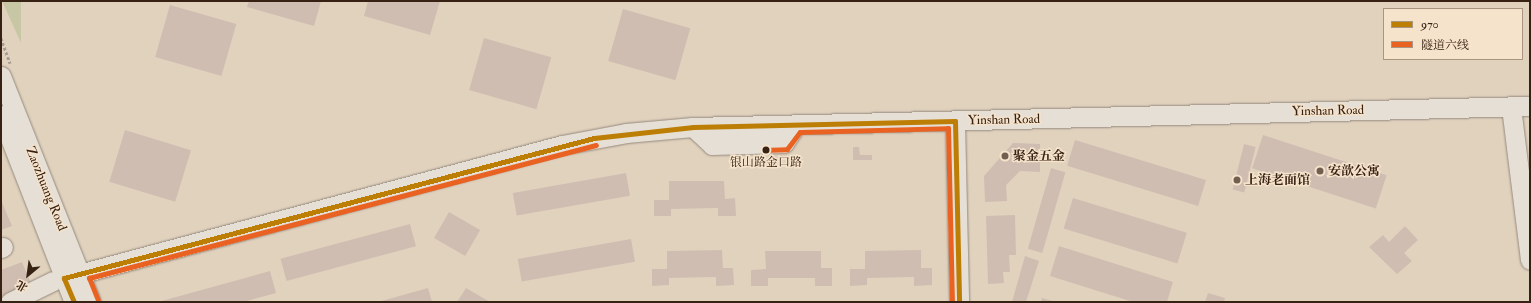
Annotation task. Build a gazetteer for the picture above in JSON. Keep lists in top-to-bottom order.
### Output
{
  "streets": {
    "street": ["Yinshan Road", "Zaozhuang Road"]
  },
  "crossings": [
    ["Yinshan Road", "Zaozhuang Road"]
  ],
  "places": [
    "银山路金口路",
    "聚金五金",
    "安歆公寓",
    "上海老面馆"
  ],
  "lines": ["transit line 970", "transit line 隧道六线"],
  "legend": ["970", "隧道六线"],
  "north": "bottom left"
}
